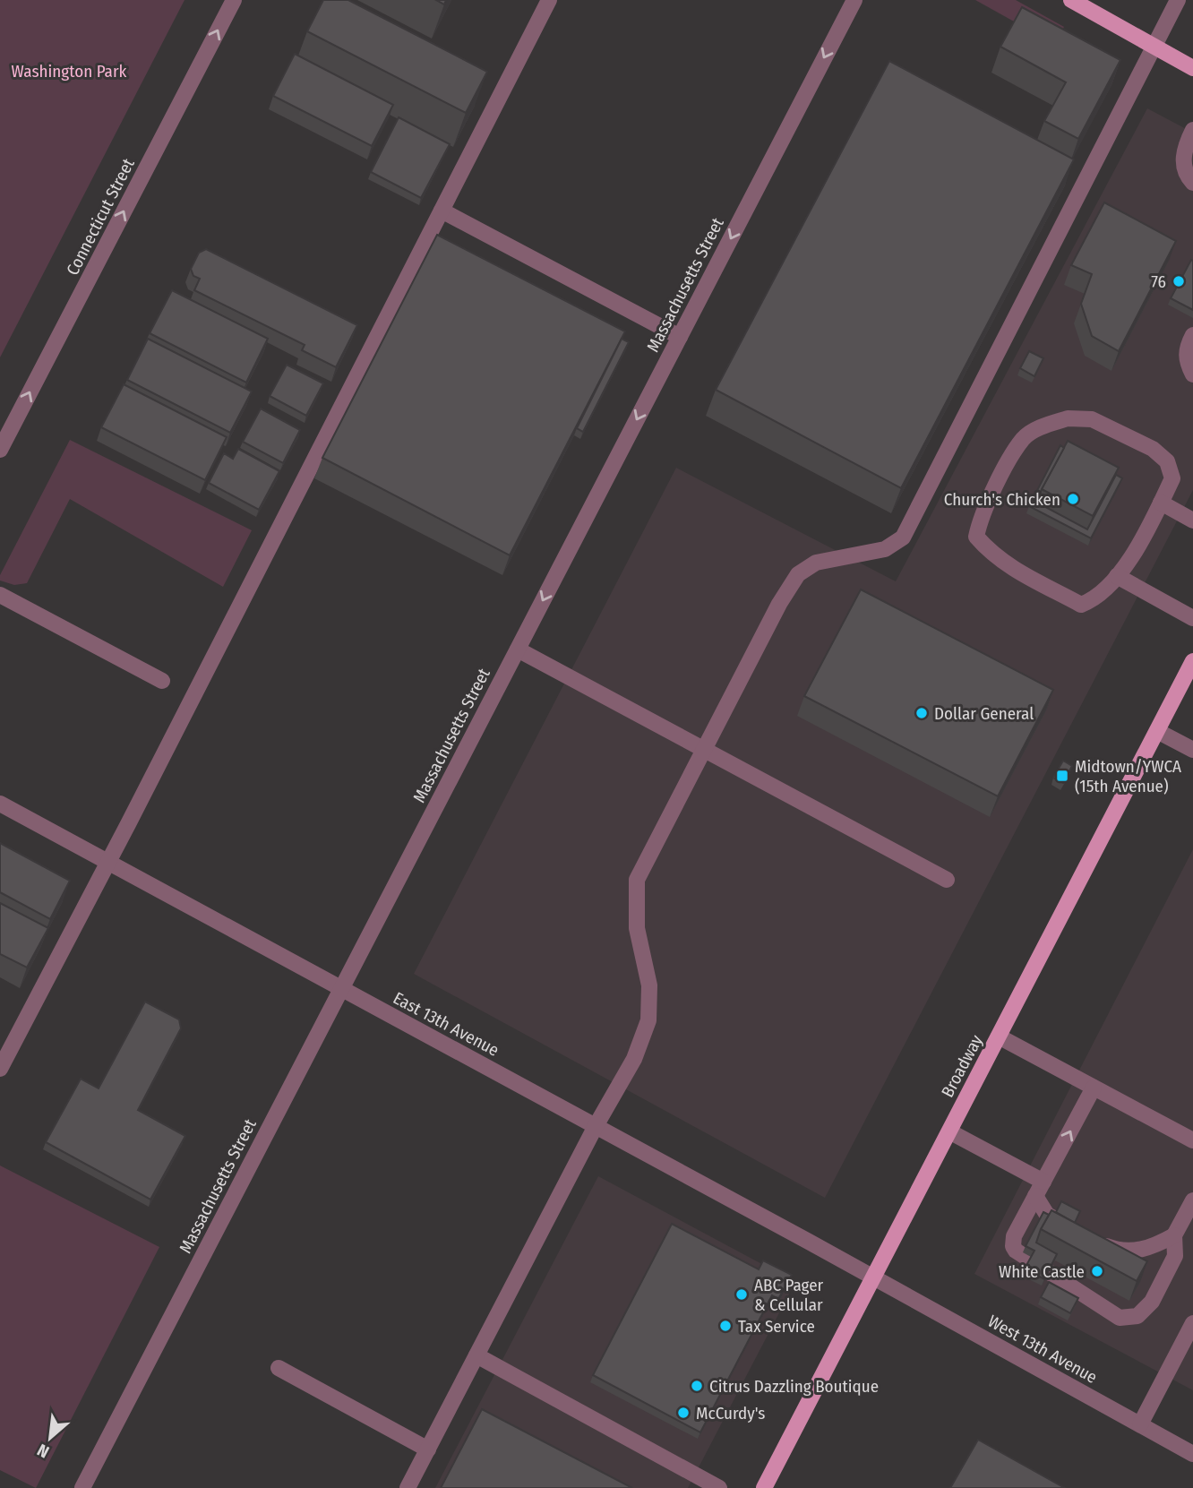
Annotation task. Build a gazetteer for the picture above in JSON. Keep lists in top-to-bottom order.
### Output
{
  "streets": {
    "main road": ["Broadway"],
    "street": [
      "Connecticut Street",
      "Massachusetts Street",
      "East 13th Avenue",
      "West 13th Avenue"
    ]
  },
  "crossings": [
    ["Massachusetts Street", "East 13th Avenue"],
    ["East 13th Avenue", "Broadway"],
    ["East 13th Avenue", "West 13th Avenue"],
    ["Broadway", "West 13th Avenue"]
  ],
  "one_way": ["Connecticut Street", "Massachusetts Street"],
  "parks": ["Washington Park"],
  "places": {
    "other": [
      "76",
      "Church's Chicken",
      "Dollar General",
      "White Castle",
      "ABC Pager & Cellular",
      "Tax Service",
      "Citrus Dazzling Boutique",
      "McCurdy's"
    ],
    "transit": ["Midtown/YWCA (15th Avenue)"]
  },
  "north": "bottom left"
}
